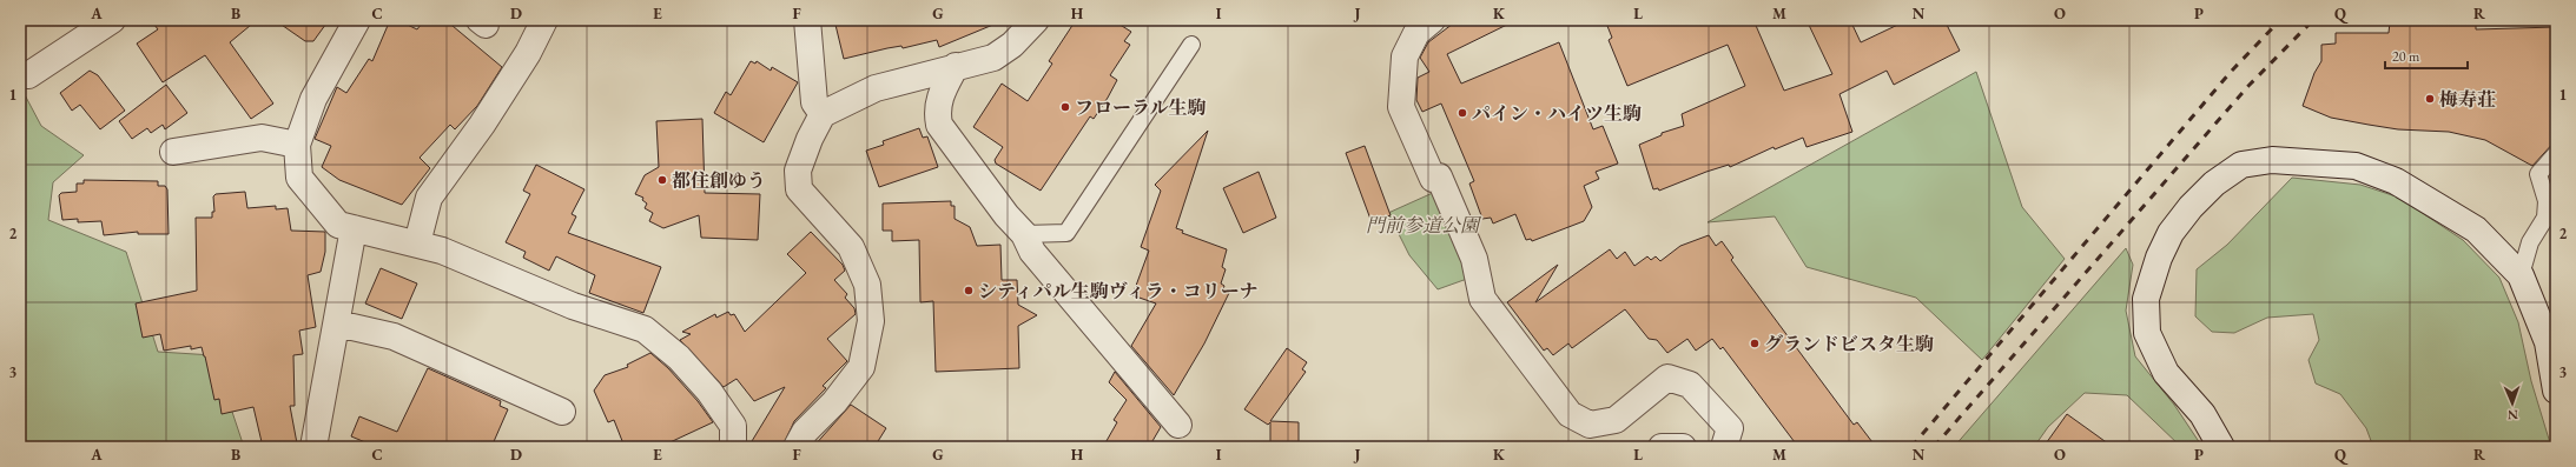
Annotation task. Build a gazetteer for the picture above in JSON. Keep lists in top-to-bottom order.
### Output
{
  "parks": ["門前参道公園"],
  "places": [
    "梅寿荘",
    "フローラル生駒",
    "パイン・ハイツ生駒",
    "都住創ゆう",
    "シティパル生駒ヴィラ・コリーナ",
    "グランドビスタ生駒"
  ],
  "scale_bar": "20 m",
  "north": "bottom",
  "grid": {
    "columns": [
      "A",
      "B",
      "C",
      "D",
      "E",
      "F",
      "G",
      "H",
      "I",
      "J",
      "K",
      "L",
      "M",
      "N",
      "O",
      "P",
      "Q",
      "R"
    ],
    "rows": ["1", "2", "3"]
  }
}
